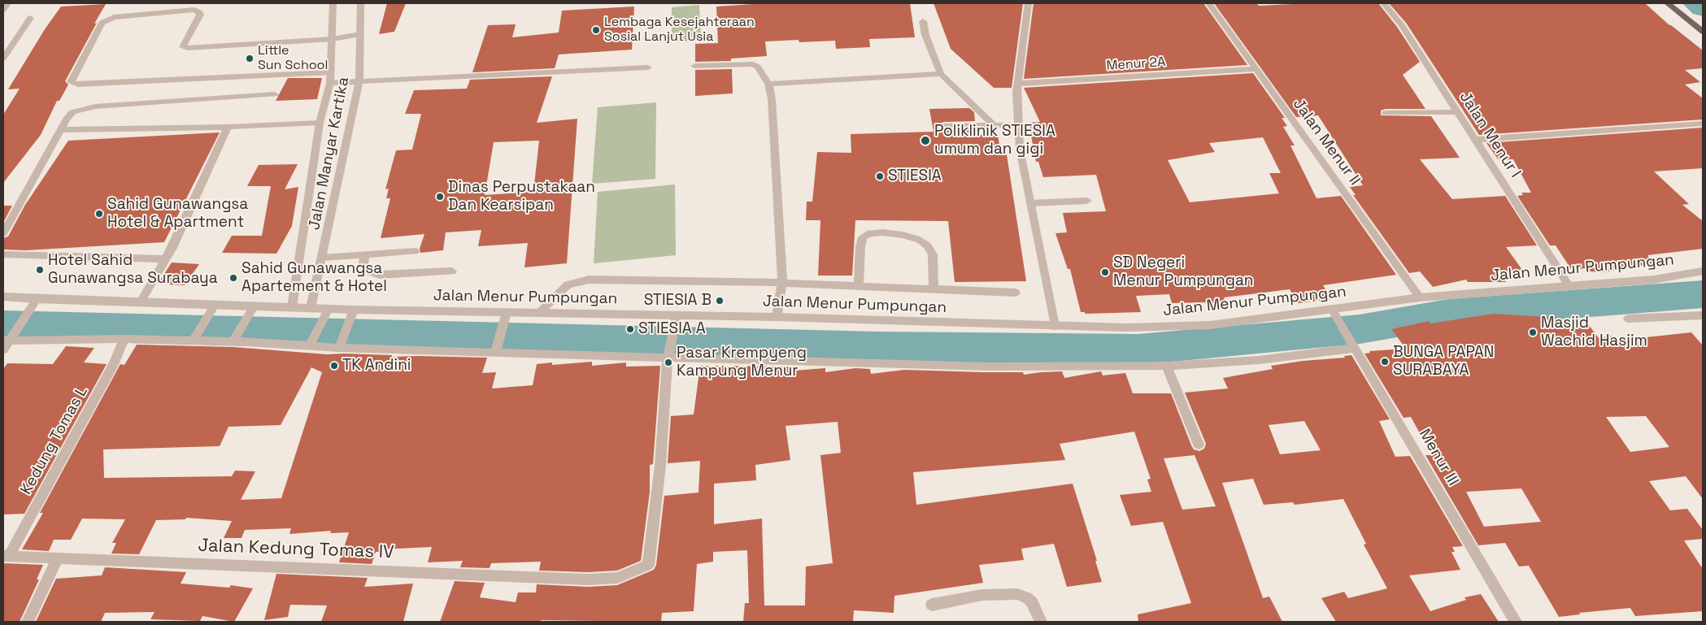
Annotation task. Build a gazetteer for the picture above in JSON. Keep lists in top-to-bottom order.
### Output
{
  "streets": {
    "street": [
      "Menur 2A",
      "Jalan Menur I",
      "Jalan Menur II",
      "Jalan Manyar Kartika",
      "Jalan Menur Pumpungan",
      "Kedung Tomas L",
      "Menur III",
      "Jalan Kedung Tomas IV"
    ]
  },
  "crossings": [
    ["Menur 2A", "Jalan Menur II"],
    ["Jalan Menur I", "Jalan Menur Pumpungan"],
    ["Jalan Menur II", "Jalan Menur Pumpungan"],
    ["Jalan Manyar Kartika", "Jalan Menur Pumpungan"],
    ["Jalan Menur Pumpungan", "Menur III"],
    ["Kedung Tomas L", "Jalan Kedung Tomas IV"]
  ],
  "places": [
    "Lembaga Kesejahteraan Sosial Lanjut Usia",
    "Little Sun School",
    "Poliklinik STIESIA umum dan gigi",
    "STIESIA",
    "Dinas Perpustakaan Dan Kearsipan",
    "Sahid Gunawangsa Hotel & Apartment",
    "Hotel Sahid Gunawangsa Surabaya",
    "SD Negeri Menur Pumpungan",
    "Sahid Gunawangsa Apartement & Hotel",
    "STIESIA B",
    "STIESIA A",
    "Masjid Wachid Hasjim",
    "BUNGA PAPAN SURABAYA",
    "Pasar Krempyeng Kampung Menur",
    "TK Andini"
  ]
}
